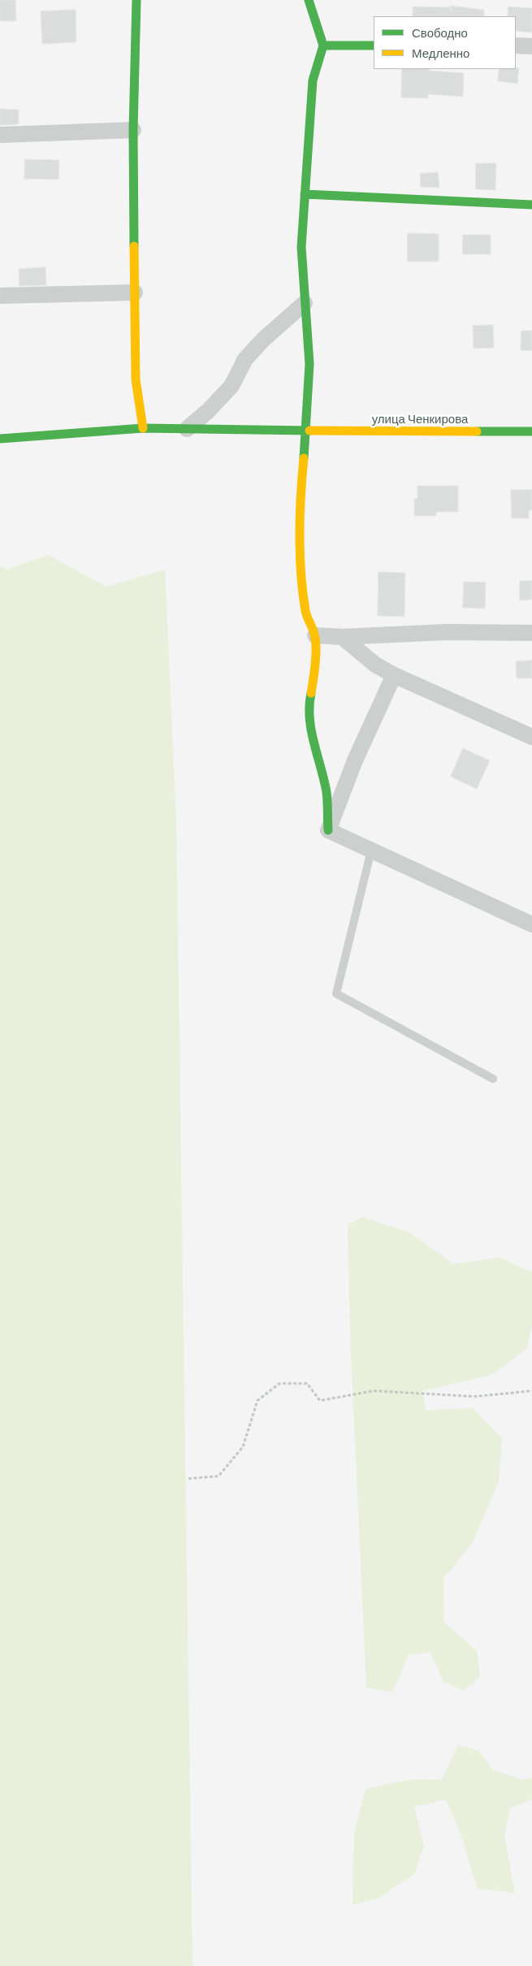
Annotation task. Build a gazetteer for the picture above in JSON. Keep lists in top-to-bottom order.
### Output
{
  "streets": {
    "street": ["улица Ченкирова"]
  },
  "legend": ["Свободно", "Медленно"]
}
